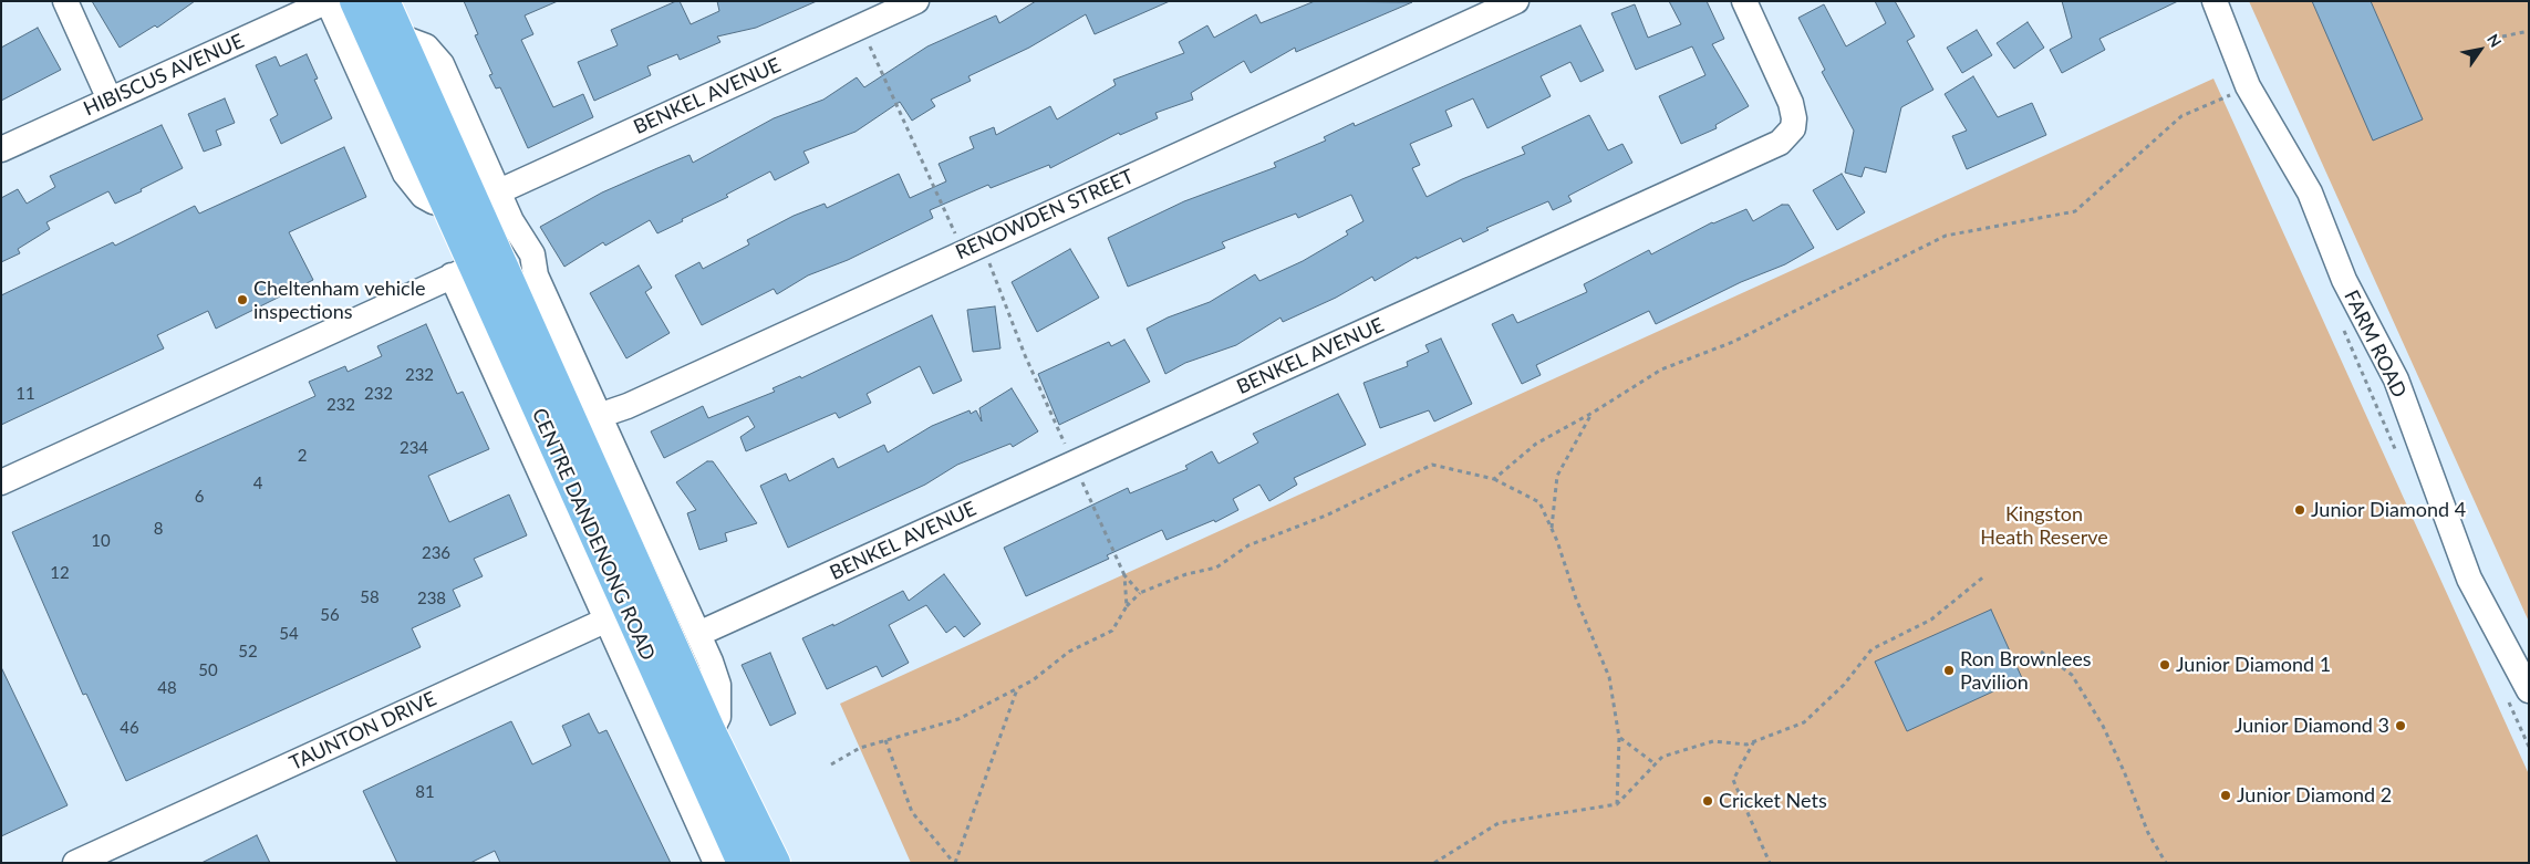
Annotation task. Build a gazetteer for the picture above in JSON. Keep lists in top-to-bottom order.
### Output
{
  "streets": {
    "main road": ["CENTRE DANDENONG ROAD"],
    "street": [
      "HIBISCUS AVENUE",
      "BENKEL AVENUE",
      "RENOWDEN STREET",
      "FARM ROAD",
      "TAUNTON DRIVE"
    ]
  },
  "crossings": [
    ["RENOWDEN STREET", "CENTRE DANDENONG ROAD"],
    ["CENTRE DANDENONG ROAD", "TAUNTON DRIVE"]
  ],
  "parks": ["Kingston Heath Reserve"],
  "places": [
    "Cheltenham vehicle inspections",
    "Junior Diamond 4",
    "Junior Diamond 1",
    "Ron Brownlees Pavilion",
    "Junior Diamond 3",
    "Junior Diamond 2",
    "Cricket Nets"
  ],
  "house_numbers": [
    "232",
    "11",
    "232",
    "232",
    "234",
    "2",
    "4",
    "6",
    "8",
    "10",
    "236",
    "12",
    "58",
    "238",
    "56",
    "54",
    "52",
    "50",
    "48",
    "46",
    "81"
  ],
  "north": "top right"
}
